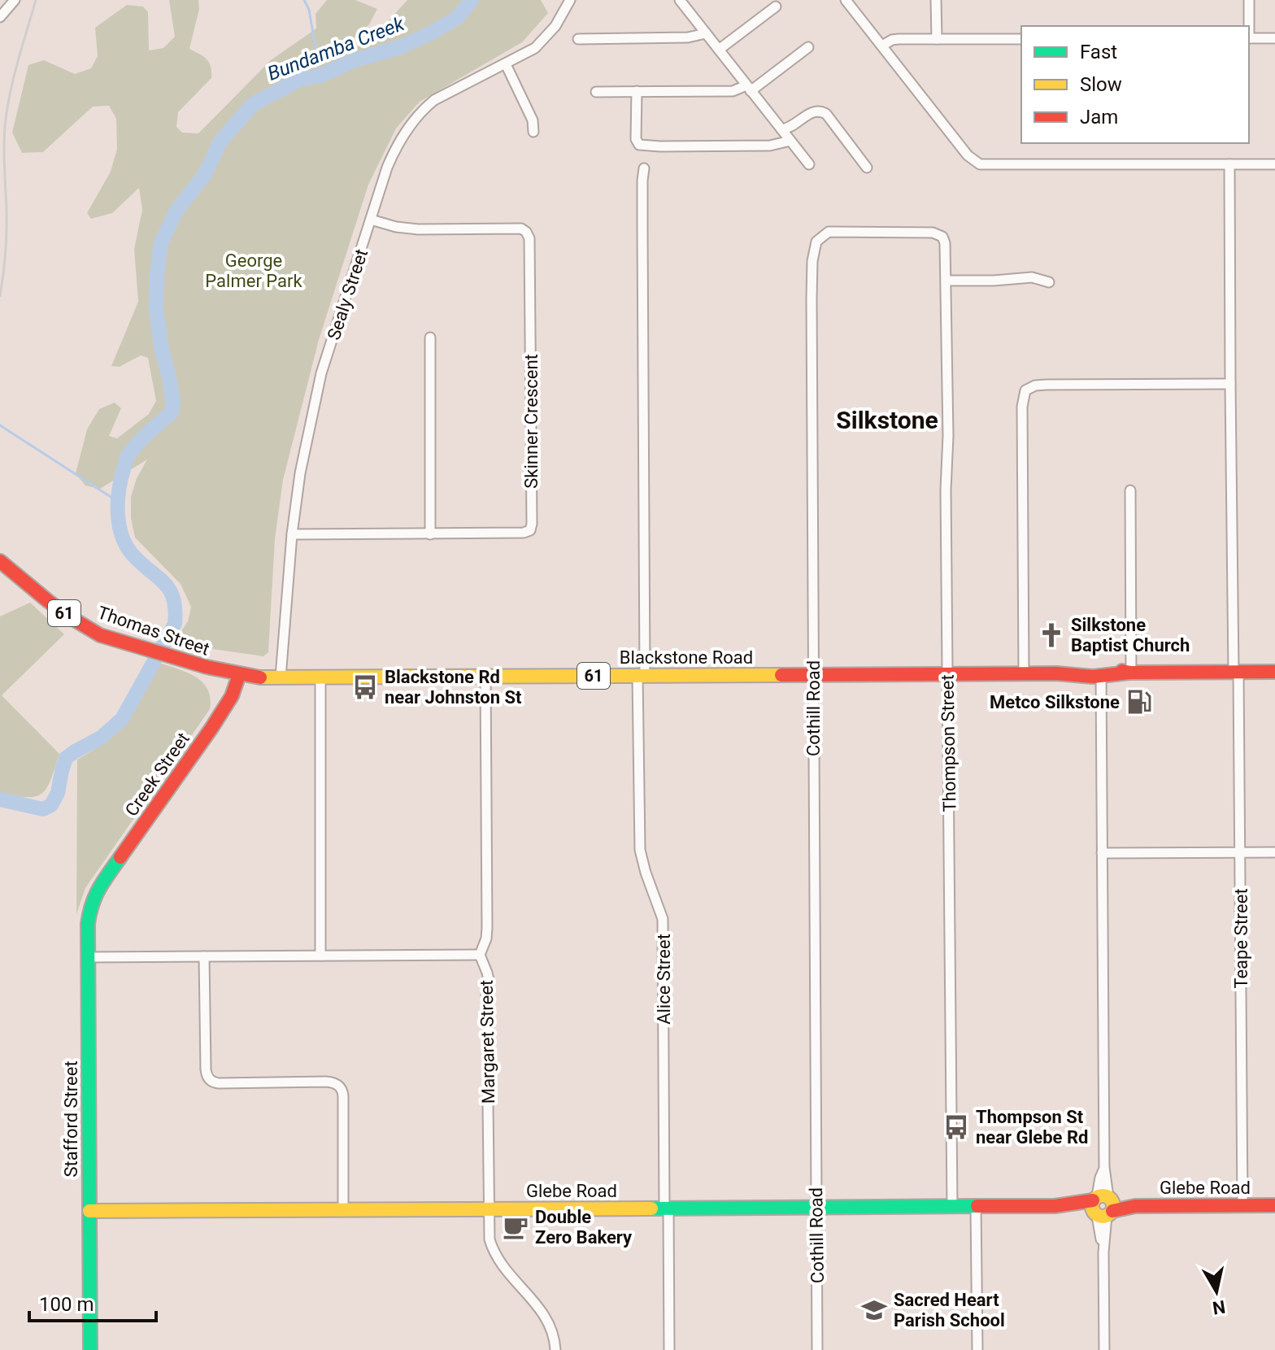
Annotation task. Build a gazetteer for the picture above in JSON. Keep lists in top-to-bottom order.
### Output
{
  "streets": {
    "main road": [
      "61",
      "Thomas Street",
      "Blackstone Road",
      "Creek Street",
      "Stafford Street",
      "Glebe Road"
    ],
    "street": [
      "Sealy Street",
      "Skinner Crescent",
      "Cothill Road",
      "Thompson Street",
      "Teape Street",
      "Alice Street",
      "Margaret Street"
    ]
  },
  "crossings": [
    ["Sealy Street", "Skinner Crescent"],
    ["Sealy Street", "Blackstone Road"],
    ["Thomas Street", "Blackstone Road"],
    ["Thomas Street", "Creek Street"],
    ["Blackstone Road", "Cothill Road"],
    ["Blackstone Road", "Thompson Street"],
    ["Blackstone Road", "Creek Street"],
    ["Blackstone Road", "Teape Street"],
    ["Blackstone Road", "Alice Street"],
    ["Blackstone Road", "Margaret Street"],
    ["Cothill Road", "Thompson Street"],
    ["Cothill Road", "Glebe Road"],
    ["Thompson Street", "Glebe Road"],
    ["Creek Street", "Stafford Street"],
    ["Teape Street", "Glebe Road"],
    ["Alice Street", "Glebe Road"],
    ["Margaret Street", "Glebe Road"],
    ["Stafford Street", "Glebe Road"]
  ],
  "districts": ["Silkstone"],
  "water": ["Bundamba Creek"],
  "parks": ["George Palmer Park"],
  "places": {
    "church": ["Silkstone Baptist Church"],
    "bus stop": ["Blackstone Rd near Johnston St", "Thompson St near Glebe Rd"],
    "fuel station": ["Metco Silkstone"],
    "cafe": ["Double Zero Bakery"],
    "school or university": ["Sacred Heart Parish School"]
  },
  "legend": ["Fast", "Slow", "Jam"],
  "scale_bar": "100 m",
  "north": "bottom"
}
